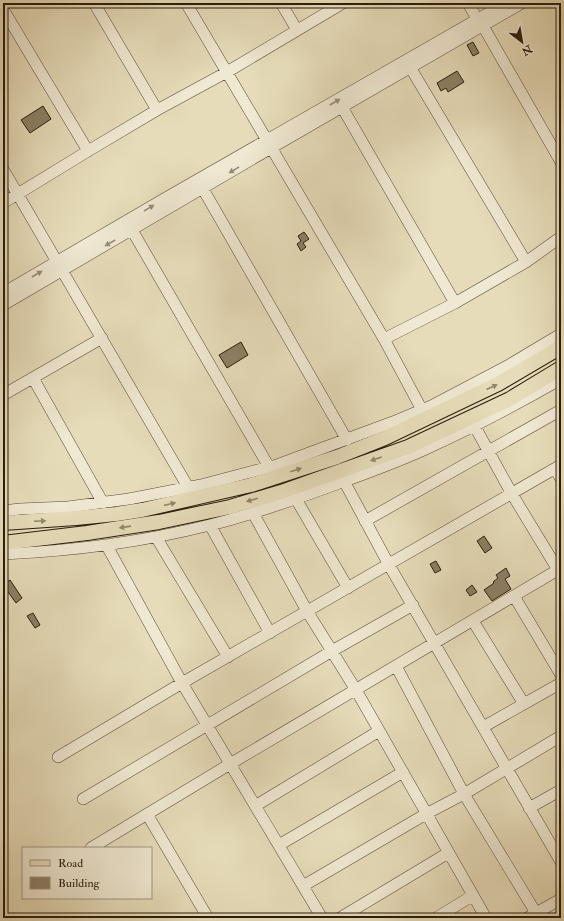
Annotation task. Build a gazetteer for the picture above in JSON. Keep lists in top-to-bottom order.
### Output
{
  "legend": ["Road", "Building"],
  "north": "bottom right"
}
